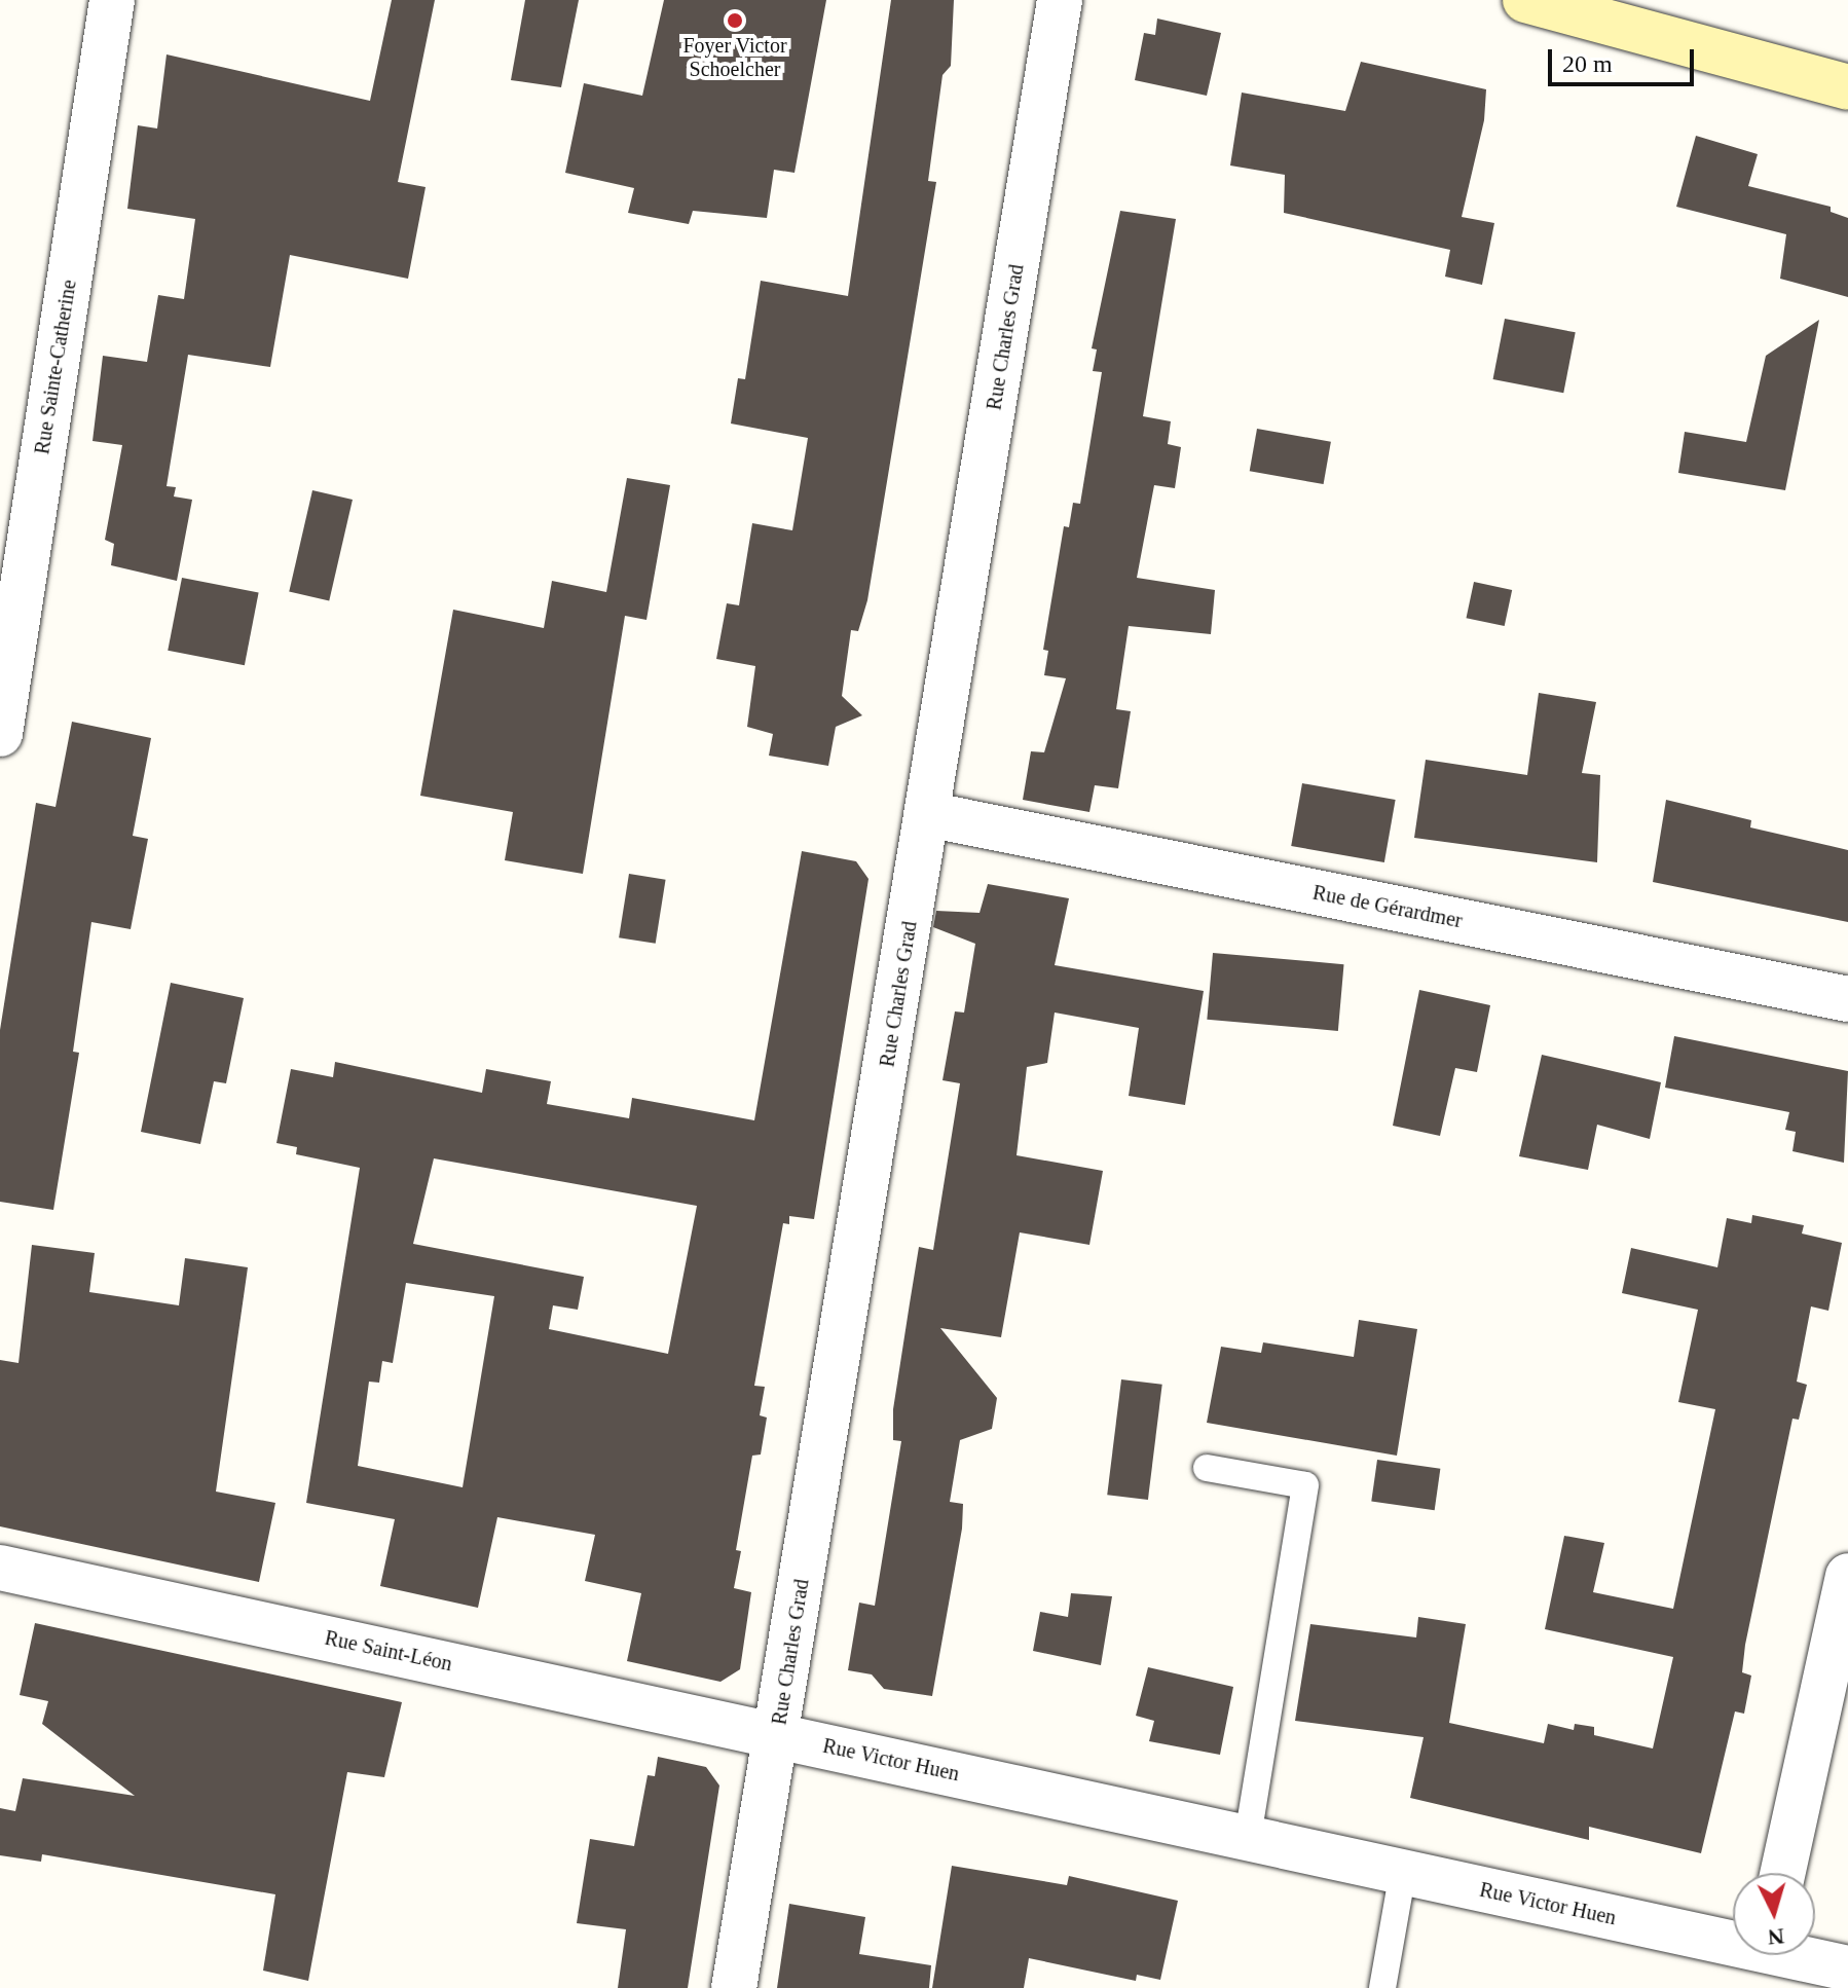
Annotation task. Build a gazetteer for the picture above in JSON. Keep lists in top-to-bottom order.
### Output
{
  "streets": {
    "street": [
      "Rue Charles Grad",
      "Rue Sainte-Catherine",
      "Rue de Gérardmer",
      "Rue Saint-Léon",
      "Rue Victor Huen"
    ]
  },
  "crossings": [
    ["Rue Charles Grad", "Rue de Gérardmer"],
    ["Rue Charles Grad", "Rue Saint-Léon"],
    ["Rue Charles Grad", "Rue Victor Huen"],
    ["Rue Saint-Léon", "Rue Victor Huen"]
  ],
  "places": ["Foyer Victor Schoelcher"],
  "scale_bar": "20 m",
  "north": "bottom"
}
